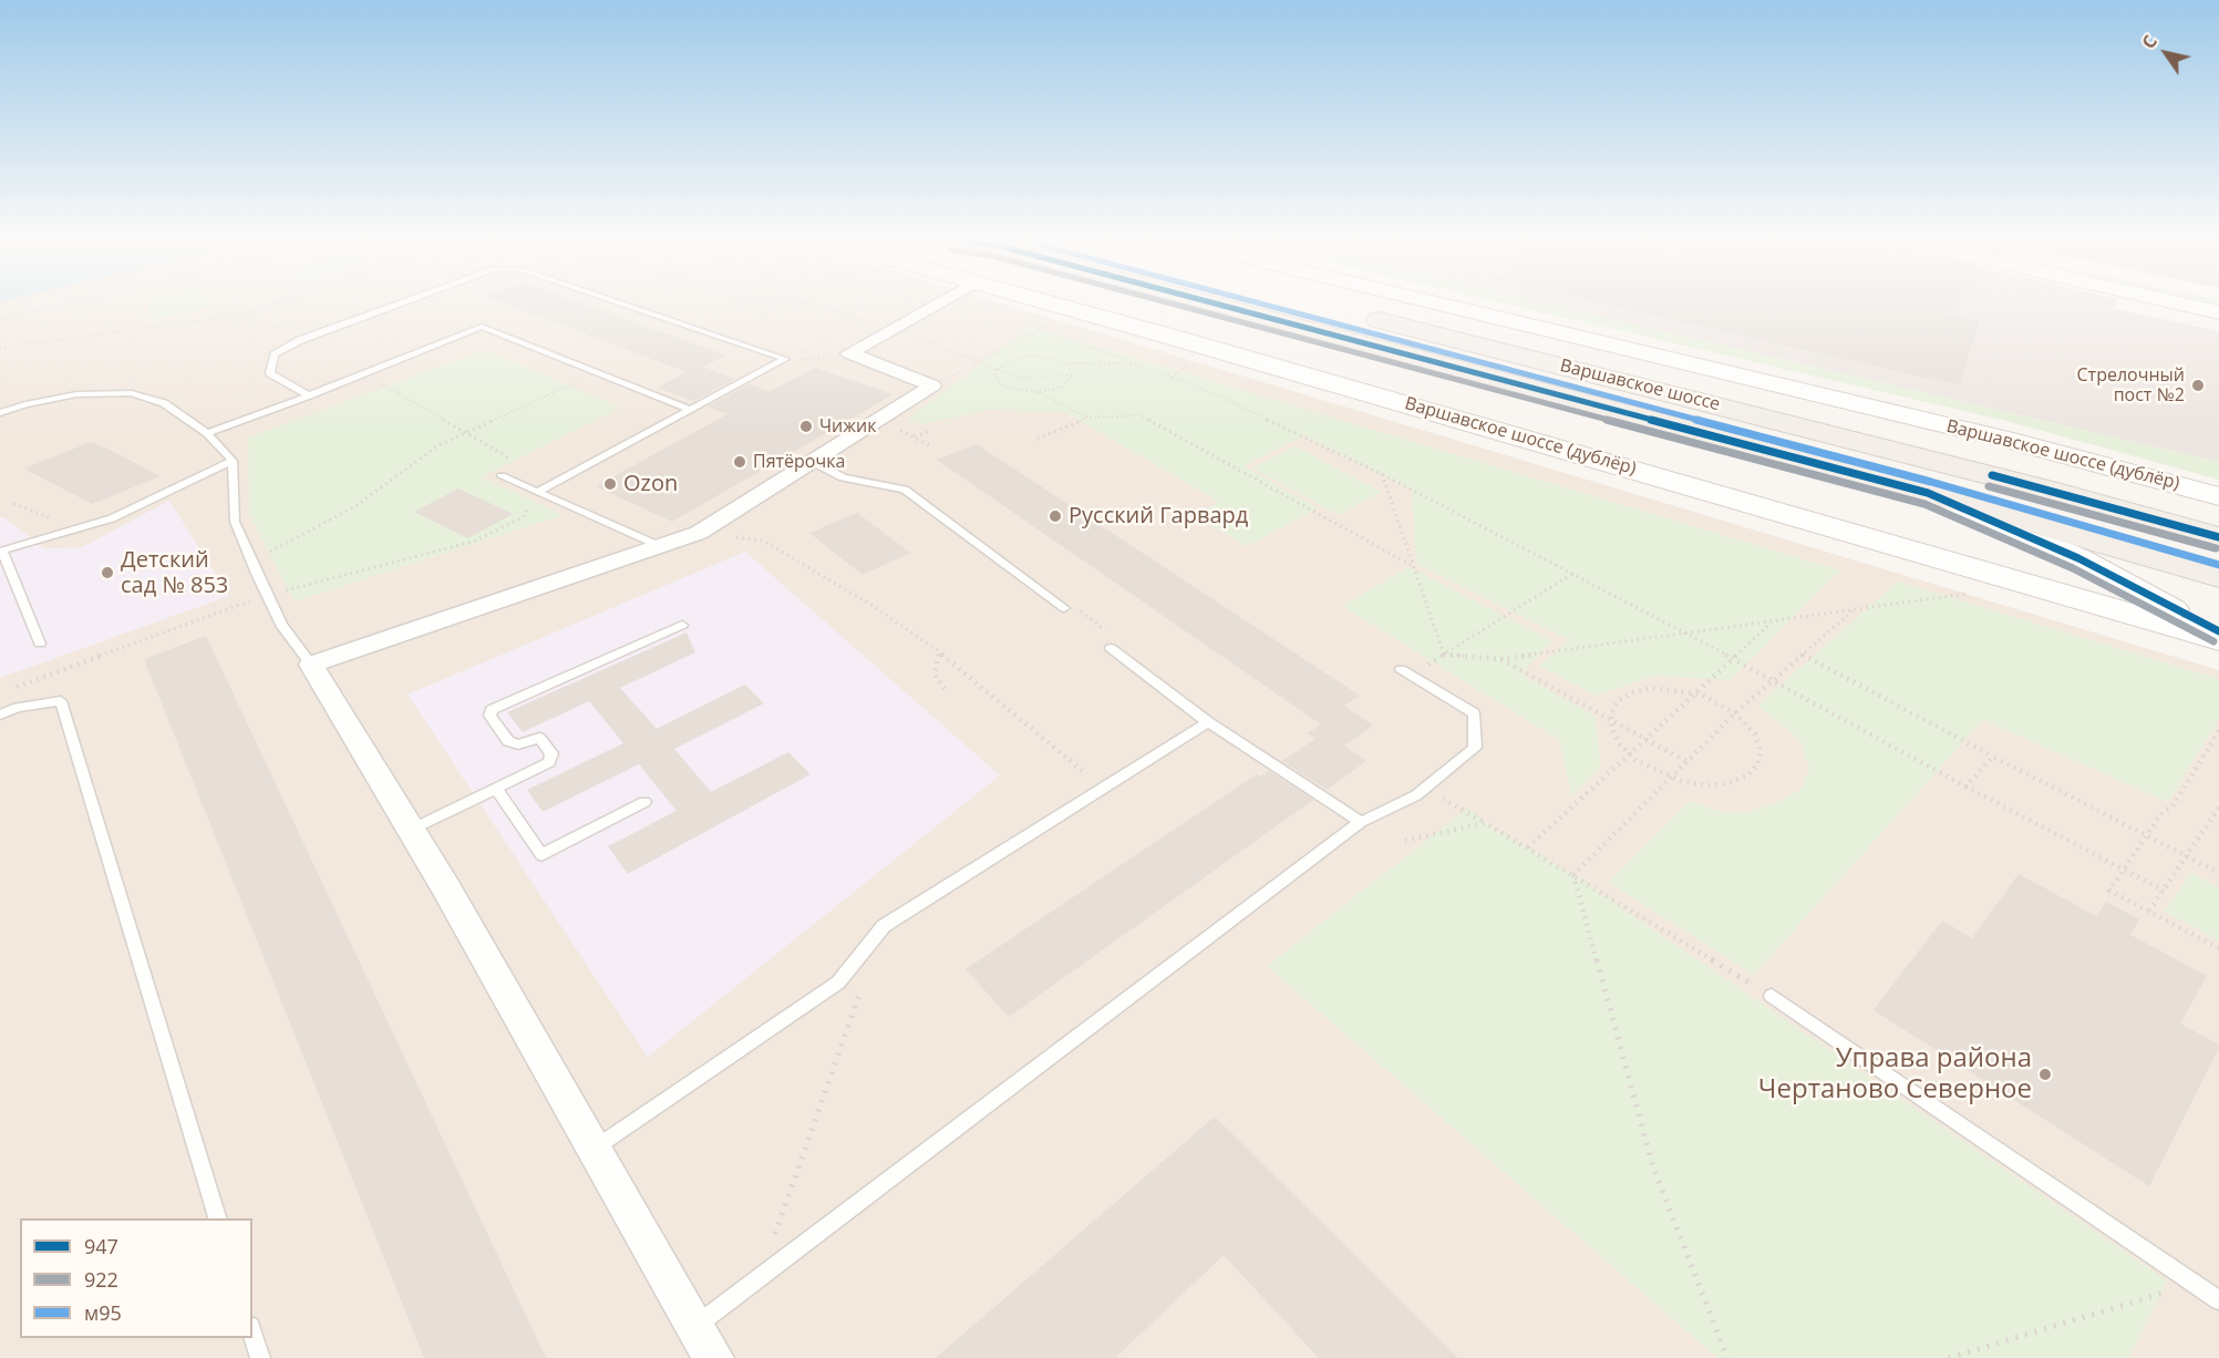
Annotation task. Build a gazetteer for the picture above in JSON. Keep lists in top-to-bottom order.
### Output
{
  "streets": {
    "main road": ["Варшавское шоссе", "Варшавское шоссе (дублёр)"]
  },
  "places": [
    "Стрелочный пост №2",
    "Чижик",
    "Пятёрочка",
    "Ozon",
    "Русский Гарвард",
    "Детский сад № 853",
    "Управа района Чертаново Северное"
  ],
  "lines": ["transit line 947", "transit line 922", "transit line м95"],
  "legend": ["947", "922", "м95"],
  "north": "top left"
}
